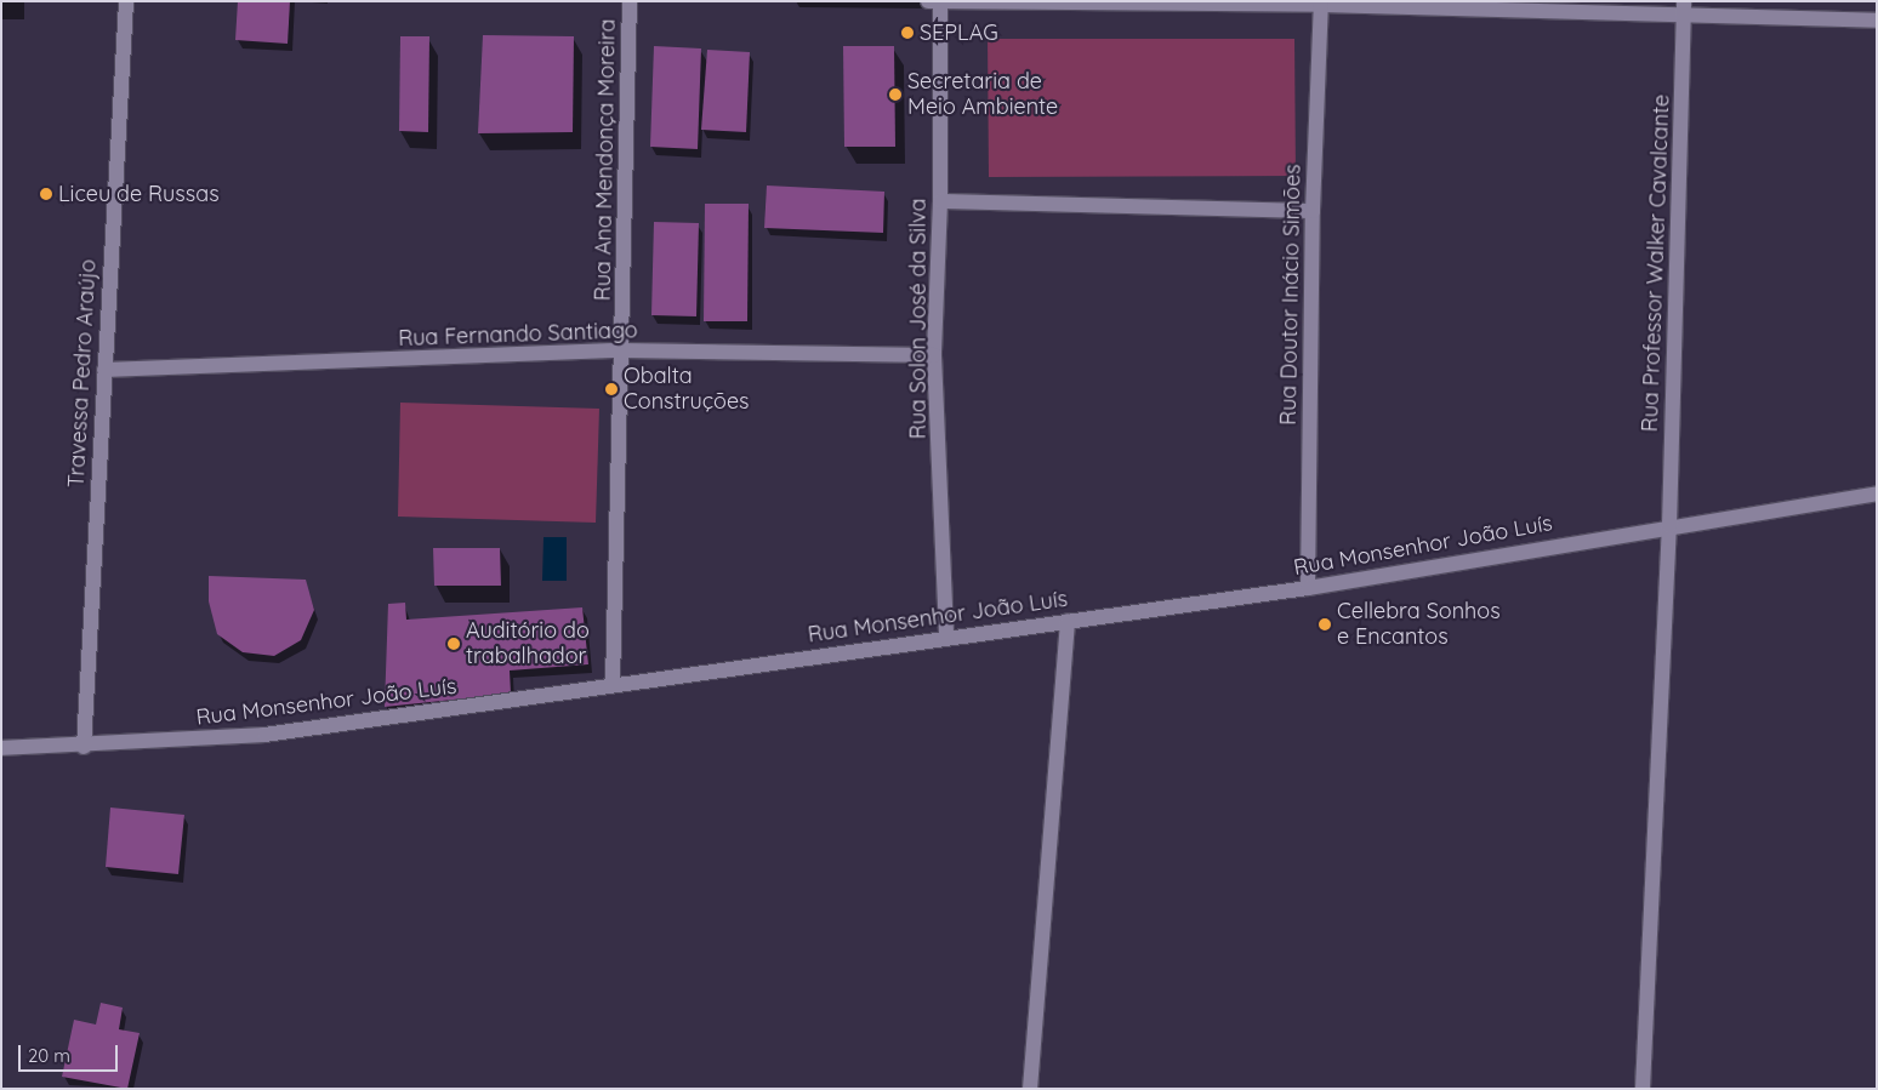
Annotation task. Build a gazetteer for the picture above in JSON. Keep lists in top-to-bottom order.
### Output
{
  "streets": {
    "street": [
      "Rua Ana Mendonça Moreira",
      "Rua Professor Walker Cavalcante",
      "Rua Doutor Inácio Simões",
      "Rua Solon José da Silva",
      "Rua Fernando Santiago",
      "Travessa Pedro Araújo",
      "Rua Monsenhor João Luís"
    ]
  },
  "crossings": [
    ["Rua Ana Mendonça Moreira", "Rua Fernando Santiago"],
    ["Rua Ana Mendonça Moreira", "Rua Monsenhor João Luís"],
    ["Rua Professor Walker Cavalcante", "Rua Monsenhor João Luís"],
    ["Rua Doutor Inácio Simões", "Rua Monsenhor João Luís"],
    ["Rua Solon José da Silva", "Rua Fernando Santiago"],
    ["Rua Solon José da Silva", "Rua Monsenhor João Luís"],
    ["Rua Fernando Santiago", "Travessa Pedro Araújo"],
    ["Travessa Pedro Araújo", "Rua Monsenhor João Luís"]
  ],
  "places": [
    "SEPLAG",
    "Secretaria de Meio Ambiente",
    "Liceu de Russas",
    "Obalta Construções",
    "Cellebra Sonhos e Encantos",
    "Auditório do trabalhador"
  ],
  "scale_bar": "20 m"
}
